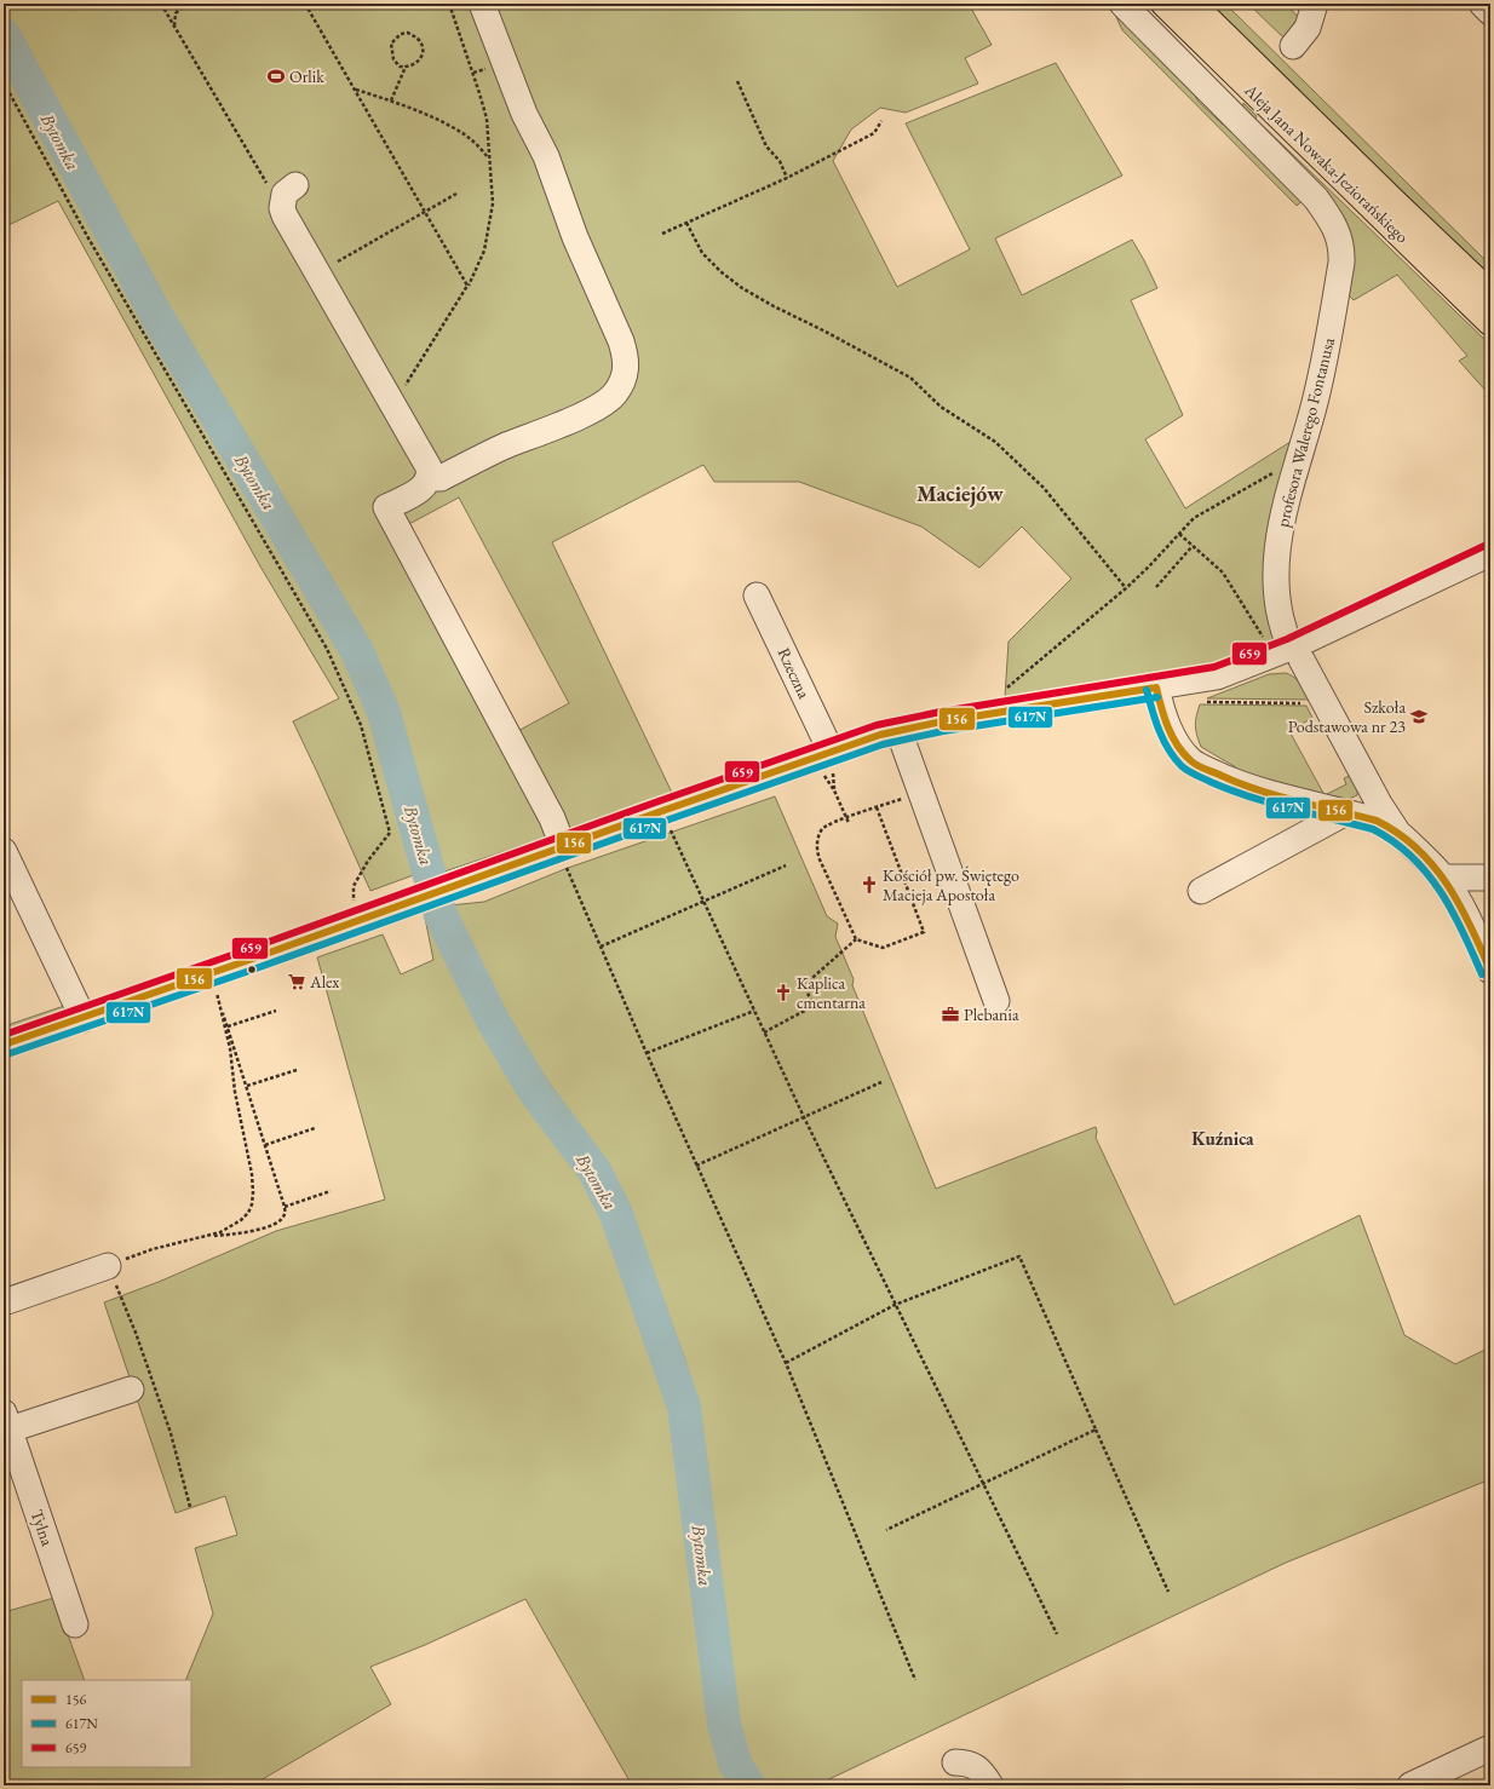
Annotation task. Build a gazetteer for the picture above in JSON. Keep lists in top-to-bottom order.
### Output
{
  "streets": {
    "main road": ["Aleja Jana Nowaka-Jeziorańskiego"],
    "street": ["profesora Walerego Fontanusa", "Rzeczna", "Tylna"]
  },
  "districts": ["Maciejów", "Kuźnica"],
  "water": ["Bytomka"],
  "places": {
    "sports": ["Orlik"],
    "school or university": ["Szkoła Podstawowa nr 23"],
    "church": ["Kościół pw. Świętego Macieja Apostoła", "Kaplica cmentarna"],
    "supermarket": ["Alex"],
    "office": ["Plebania"]
  },
  "lines": ["transit line 659", "transit line 156", "transit line 617N"],
  "legend": ["156", "617N", "659"]
}
